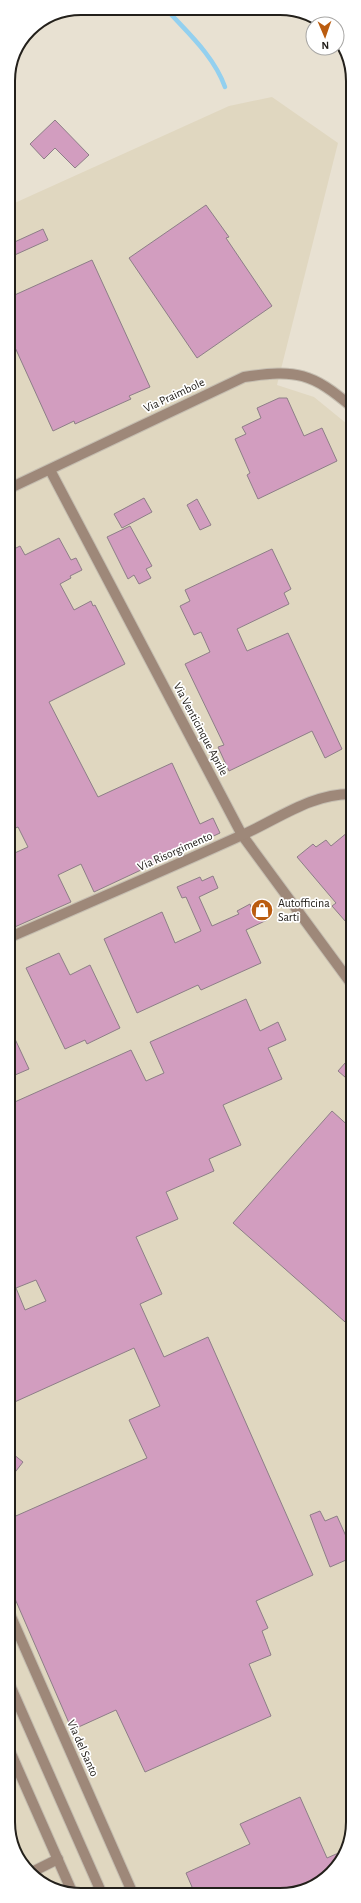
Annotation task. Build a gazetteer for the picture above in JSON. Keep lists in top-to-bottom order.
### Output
{
  "streets": {
    "street": [
      "Via Praimbole",
      "Via Venticinque Aprile",
      "Via Risorgimento",
      "Via del Santo"
    ]
  },
  "crossings": [
    ["Via Praimbole", "Via Venticinque Aprile"],
    ["Via Venticinque Aprile", "Via Risorgimento"]
  ],
  "places": {
    "shop": ["Autofficina Sarti"]
  },
  "north": "bottom"
}
